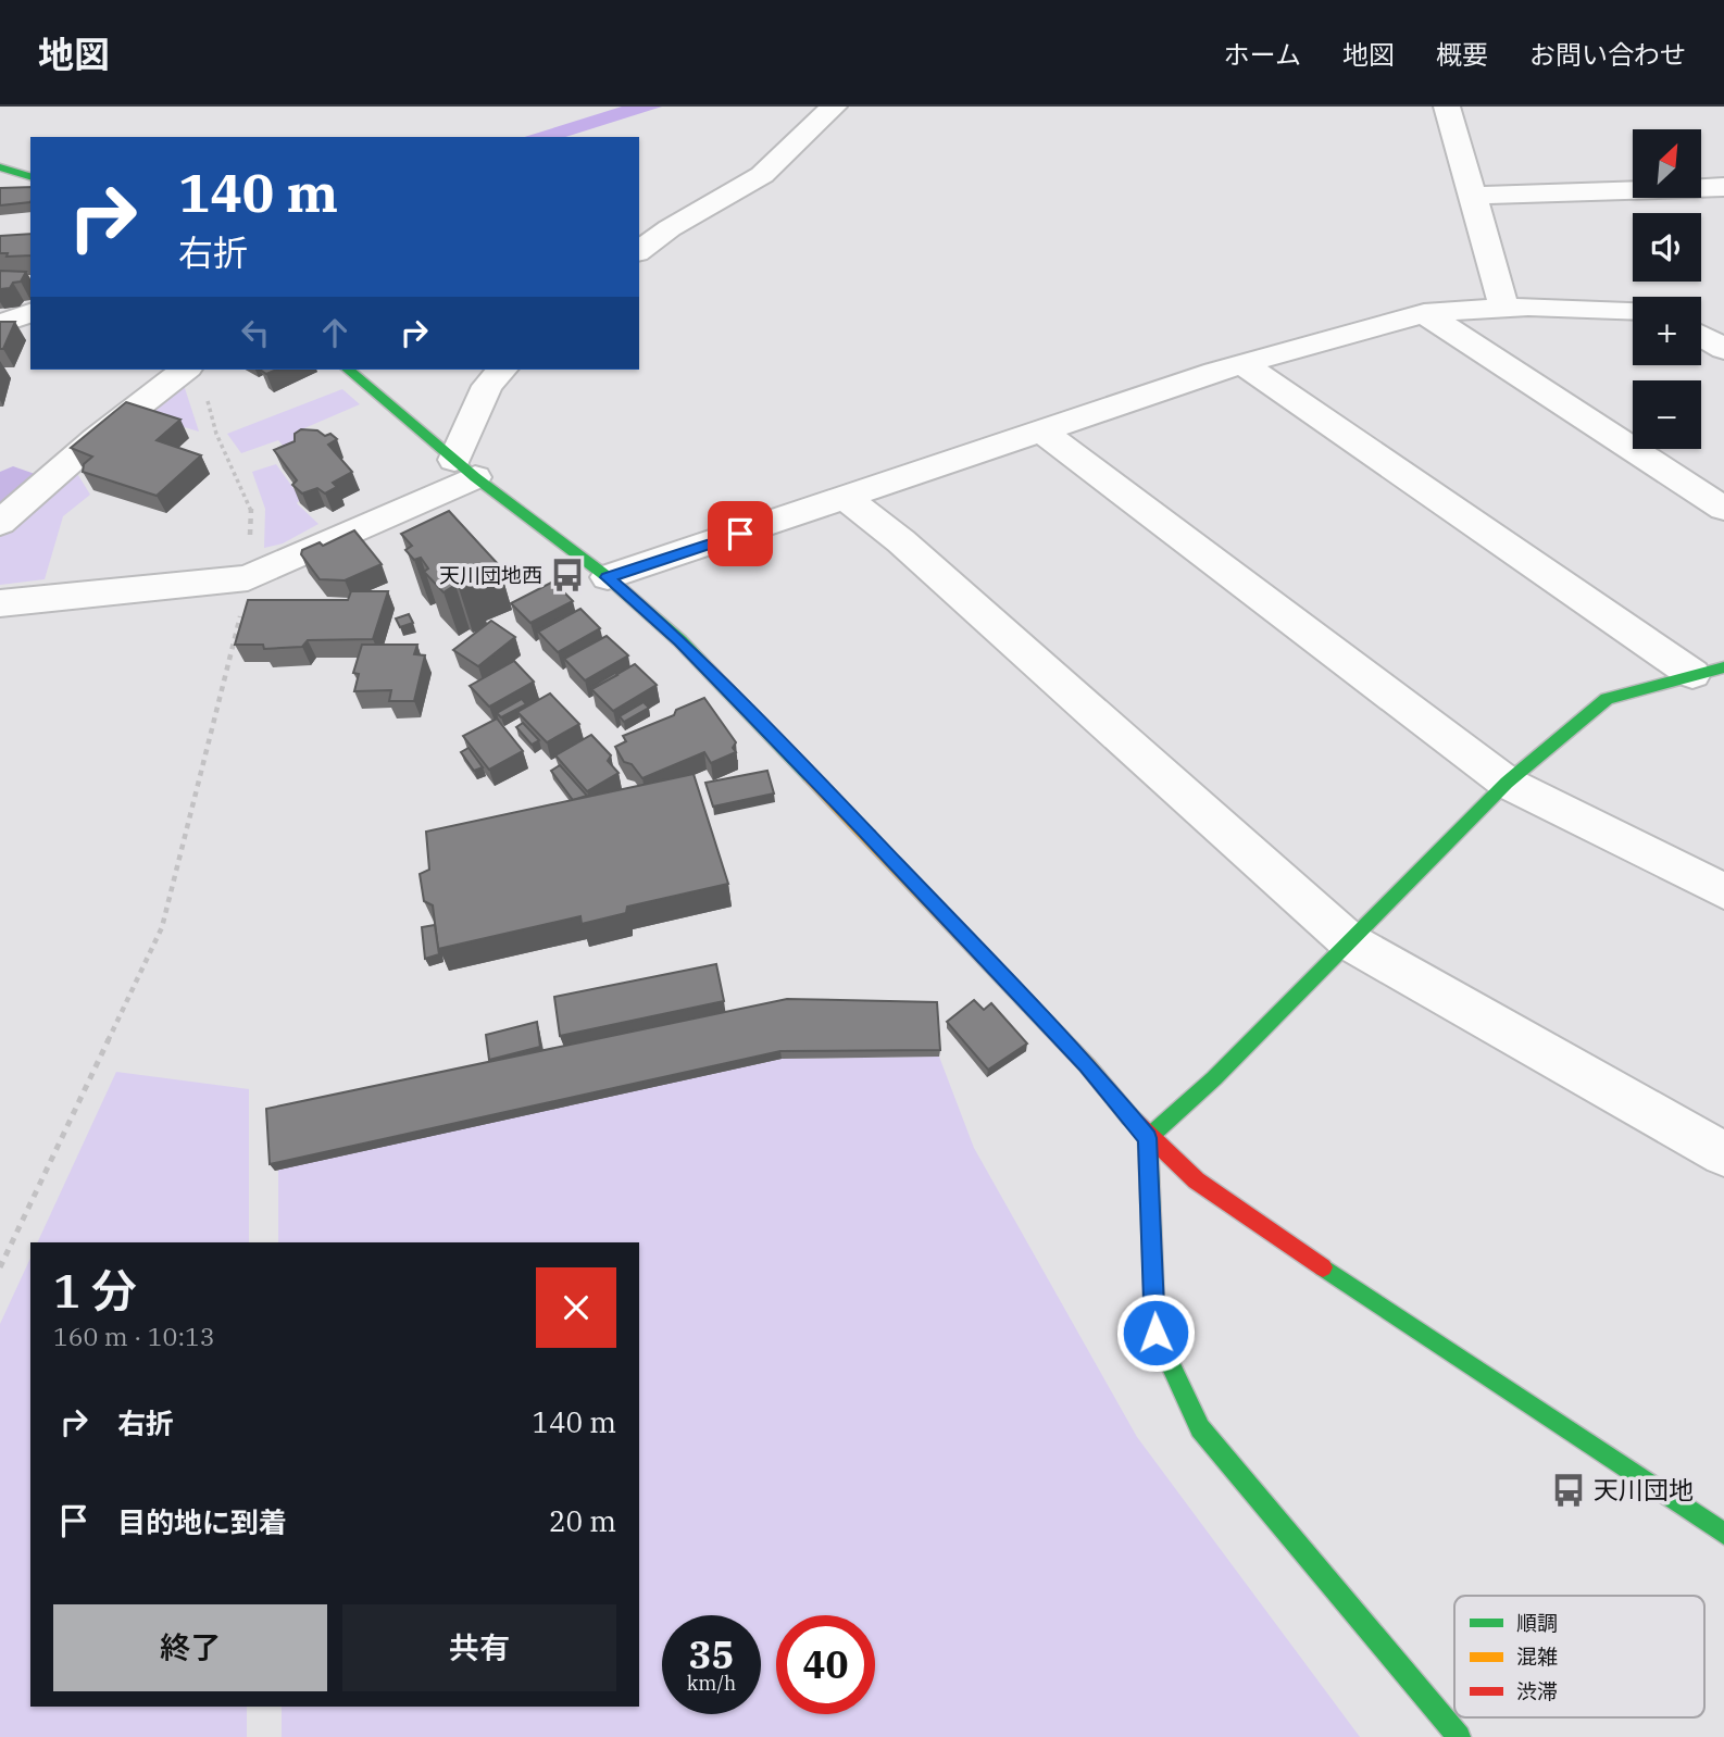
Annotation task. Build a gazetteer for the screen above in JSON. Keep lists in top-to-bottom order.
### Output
{
  "places": {
    "bus stop": ["天川団地西", "天川団地"]
  },
  "legend": ["順調", "混雑", "渋滞"],
  "north": "top right",
  "page": {
    "header": "地図",
    "nav": [
      "ホーム",
      "地図",
      "概要",
      "お問い合わせ"
    ],
    "map_buttons": ["+", "−"],
    "turn": ["140 m", "右折"],
    "heading": ["1 分", "160 m · 10:13"],
    "list": [
      {
        "name": "右折",
        "value": "140 m"
      },
      {
        "name": "目的地に到着",
        "value": "20 m"
      }
    ],
    "buttons": ["終了", "共有"],
    "speed": "35 km/h",
    "limit": "40"
  }
}
